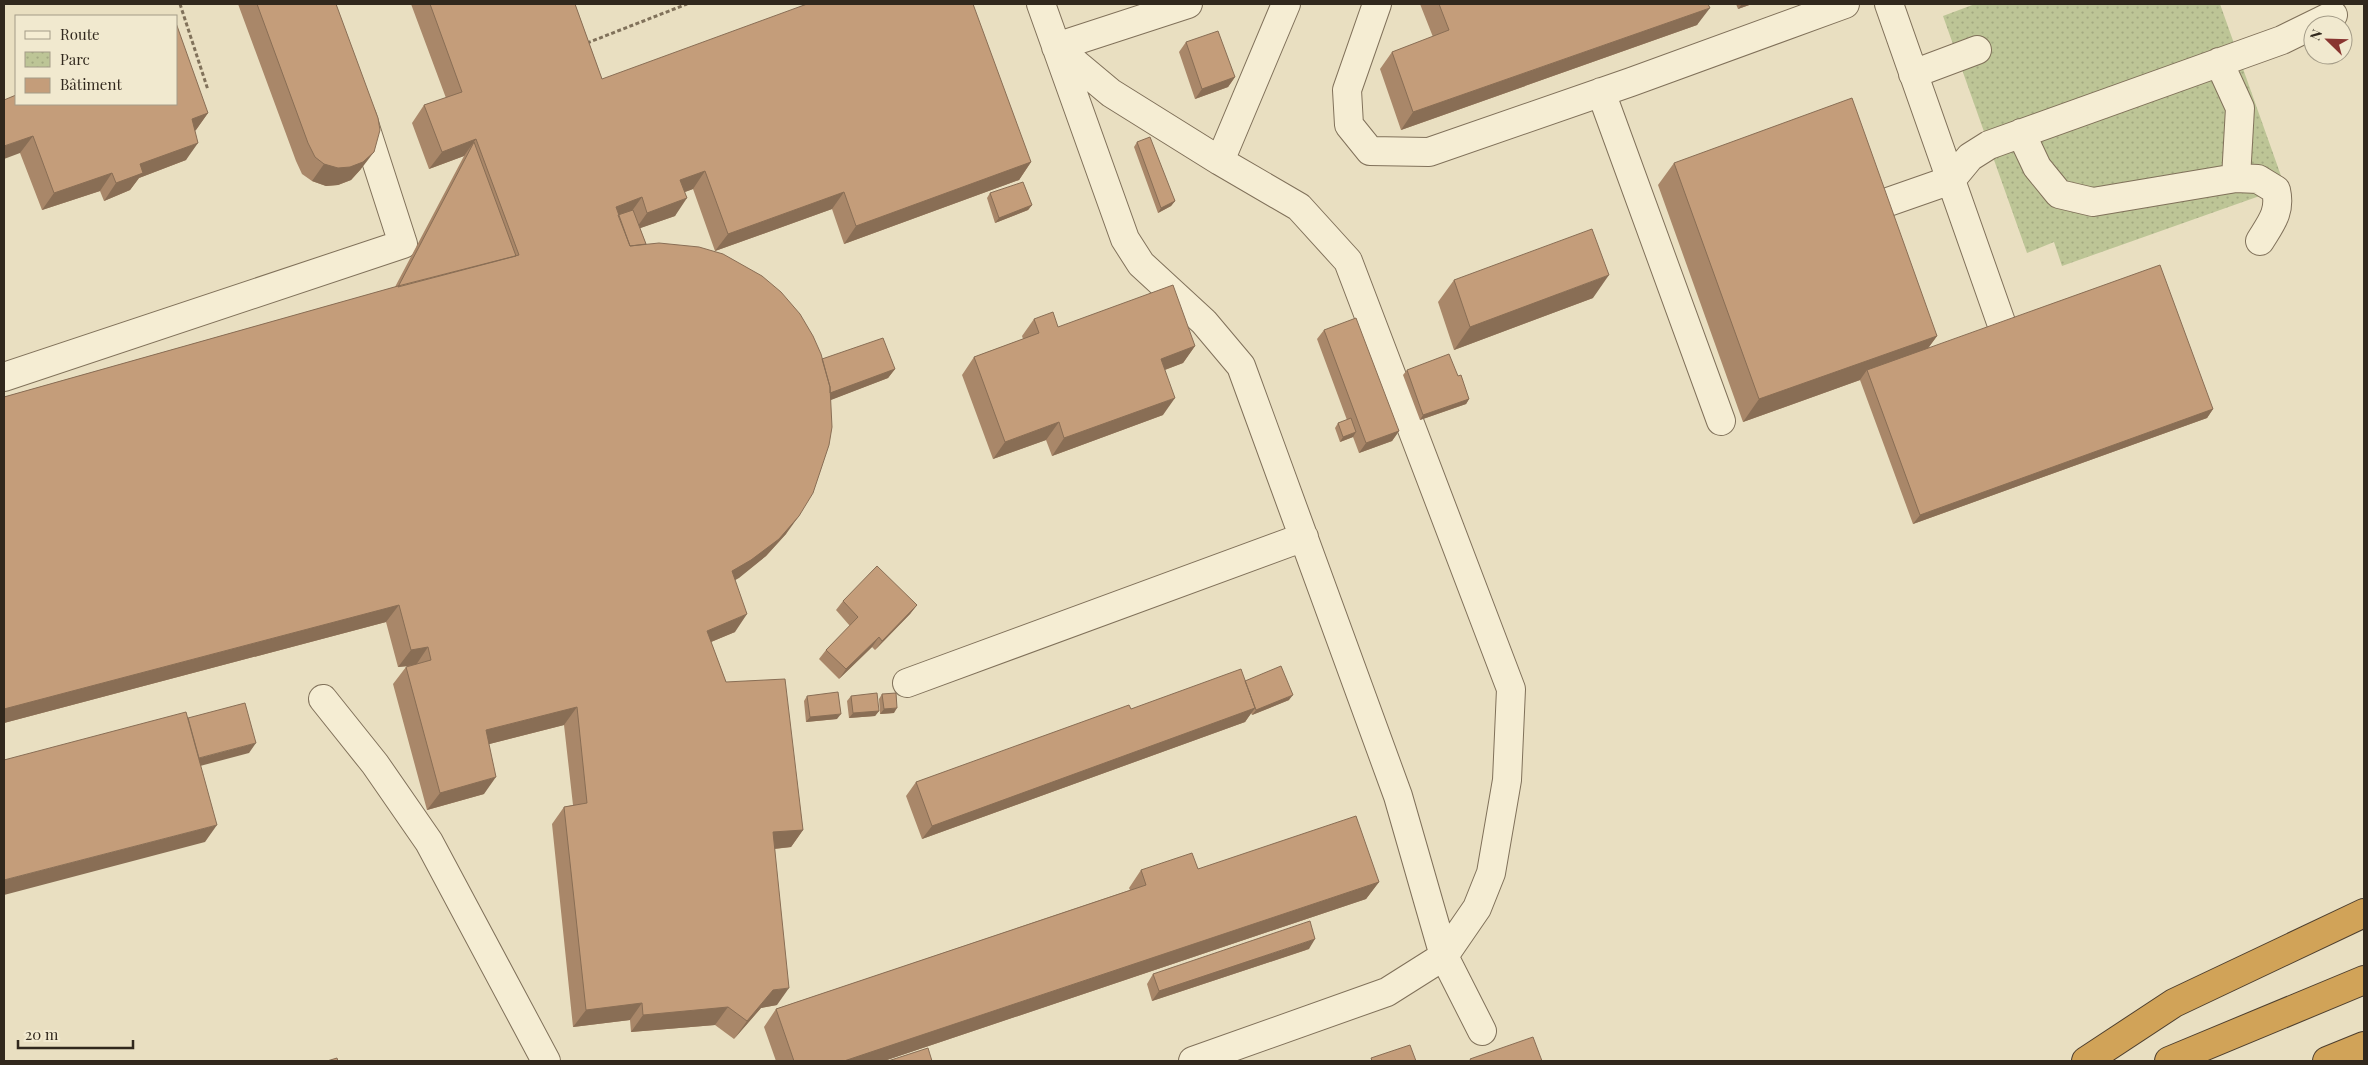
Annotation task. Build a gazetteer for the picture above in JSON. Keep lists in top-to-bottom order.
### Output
{
  "legend": ["Route", "Parc", "Bâtiment"],
  "scale_bar": "20 m",
  "north": "top left"
}
